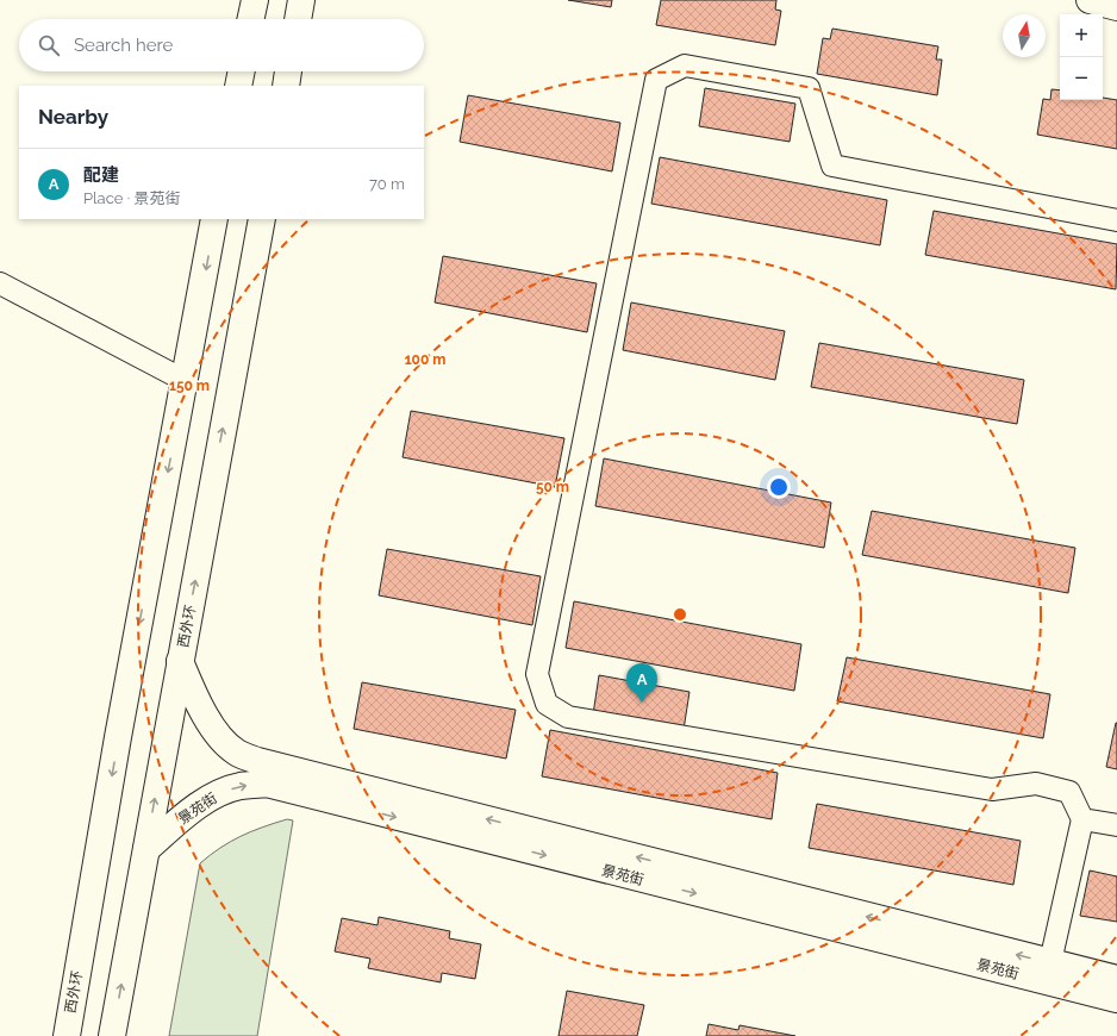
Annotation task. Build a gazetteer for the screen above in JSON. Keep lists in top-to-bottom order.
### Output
{
  "streets": {
    "main road": ["西外环", "景苑街"]
  },
  "crossings": [
    ["西外环", "景苑街"]
  ],
  "north": "top",
  "page": {
    "map_buttons": ["+", "−"],
    "search": "Search here",
    "heading": "Nearby",
    "list": [
      {
        "mark": "A",
        "name": "配建",
        "note": "Place · 景苑街",
        "value": "70 m"
      }
    ],
    "pins": "A"
  },
  "rings": ["100 m", "150 m", "50 m"]
}
